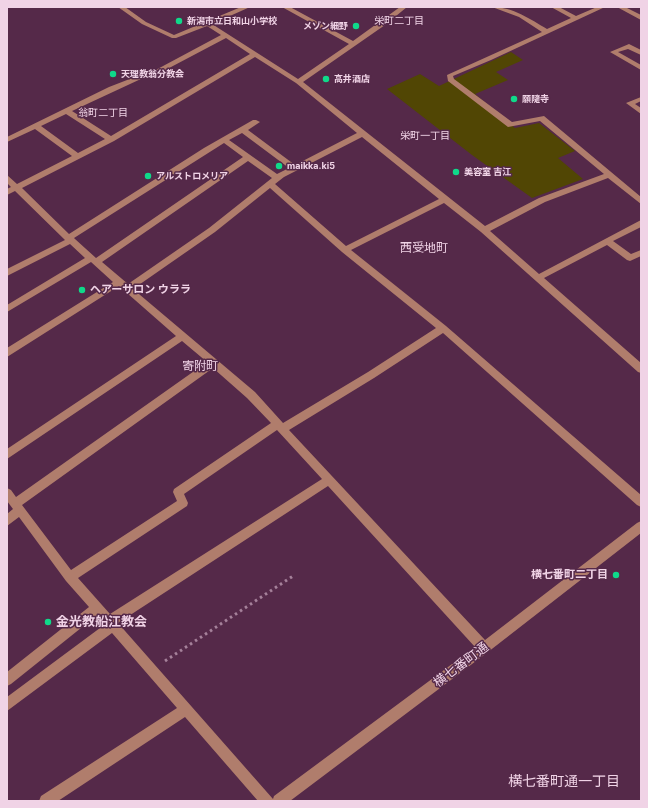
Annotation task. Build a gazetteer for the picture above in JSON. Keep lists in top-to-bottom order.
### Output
{
  "streets": {
    "street": ["横七番町通"]
  },
  "districts": [
    "栄町二丁目",
    "翁町二丁目",
    "栄町一丁目",
    "西受地町",
    "寄附町",
    "横七番町通一丁目"
  ],
  "places": [
    "新潟市立日和山小学校",
    "メゾン細野",
    "天理教翁分教会",
    "高井酒店",
    "願隨寺",
    "maikka.ki5",
    "美容室 吉江",
    "アルストロメリア",
    "ヘアーサロン ウララ",
    "横七番町二丁目",
    "金光教船江教会"
  ]
}
